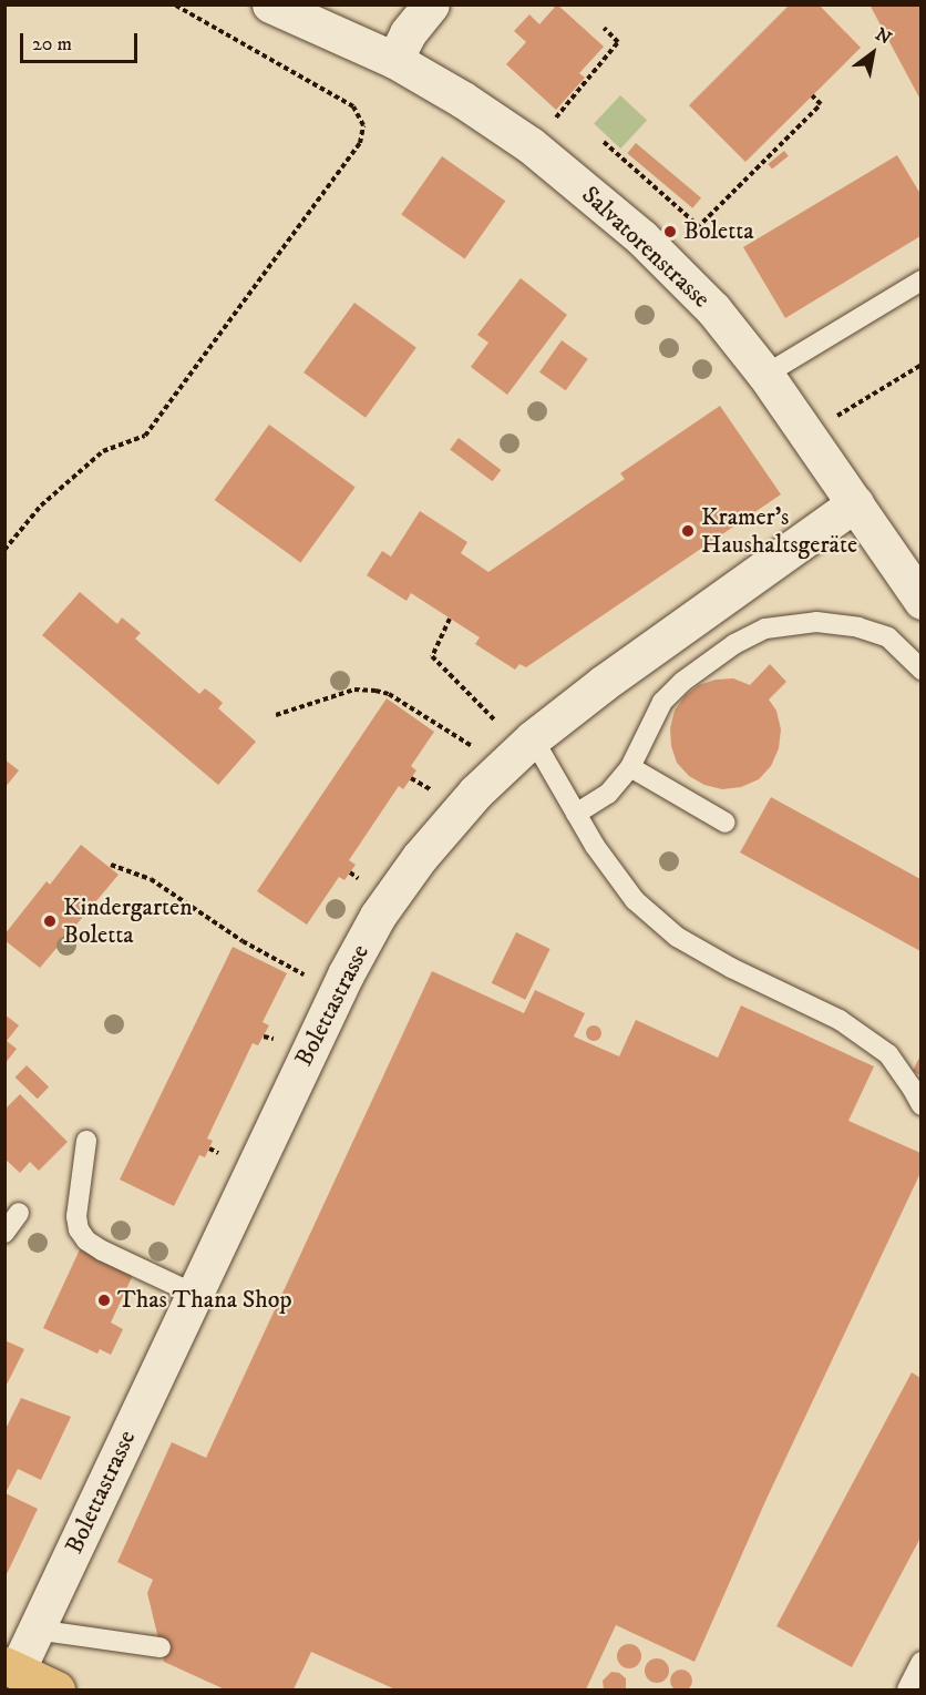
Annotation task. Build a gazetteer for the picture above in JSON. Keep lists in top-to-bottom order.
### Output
{
  "streets": {
    "street": ["Salvatorenstrasse", "Bolettastrasse"]
  },
  "crossings": [
    ["Salvatorenstrasse", "Bolettastrasse"]
  ],
  "places": [
    "Boletta",
    "Kramer's Haushaltsgeräte",
    "Kindergarten Boletta",
    "Thas Thana Shop"
  ],
  "scale_bar": "20 m",
  "north": "top right"
}
